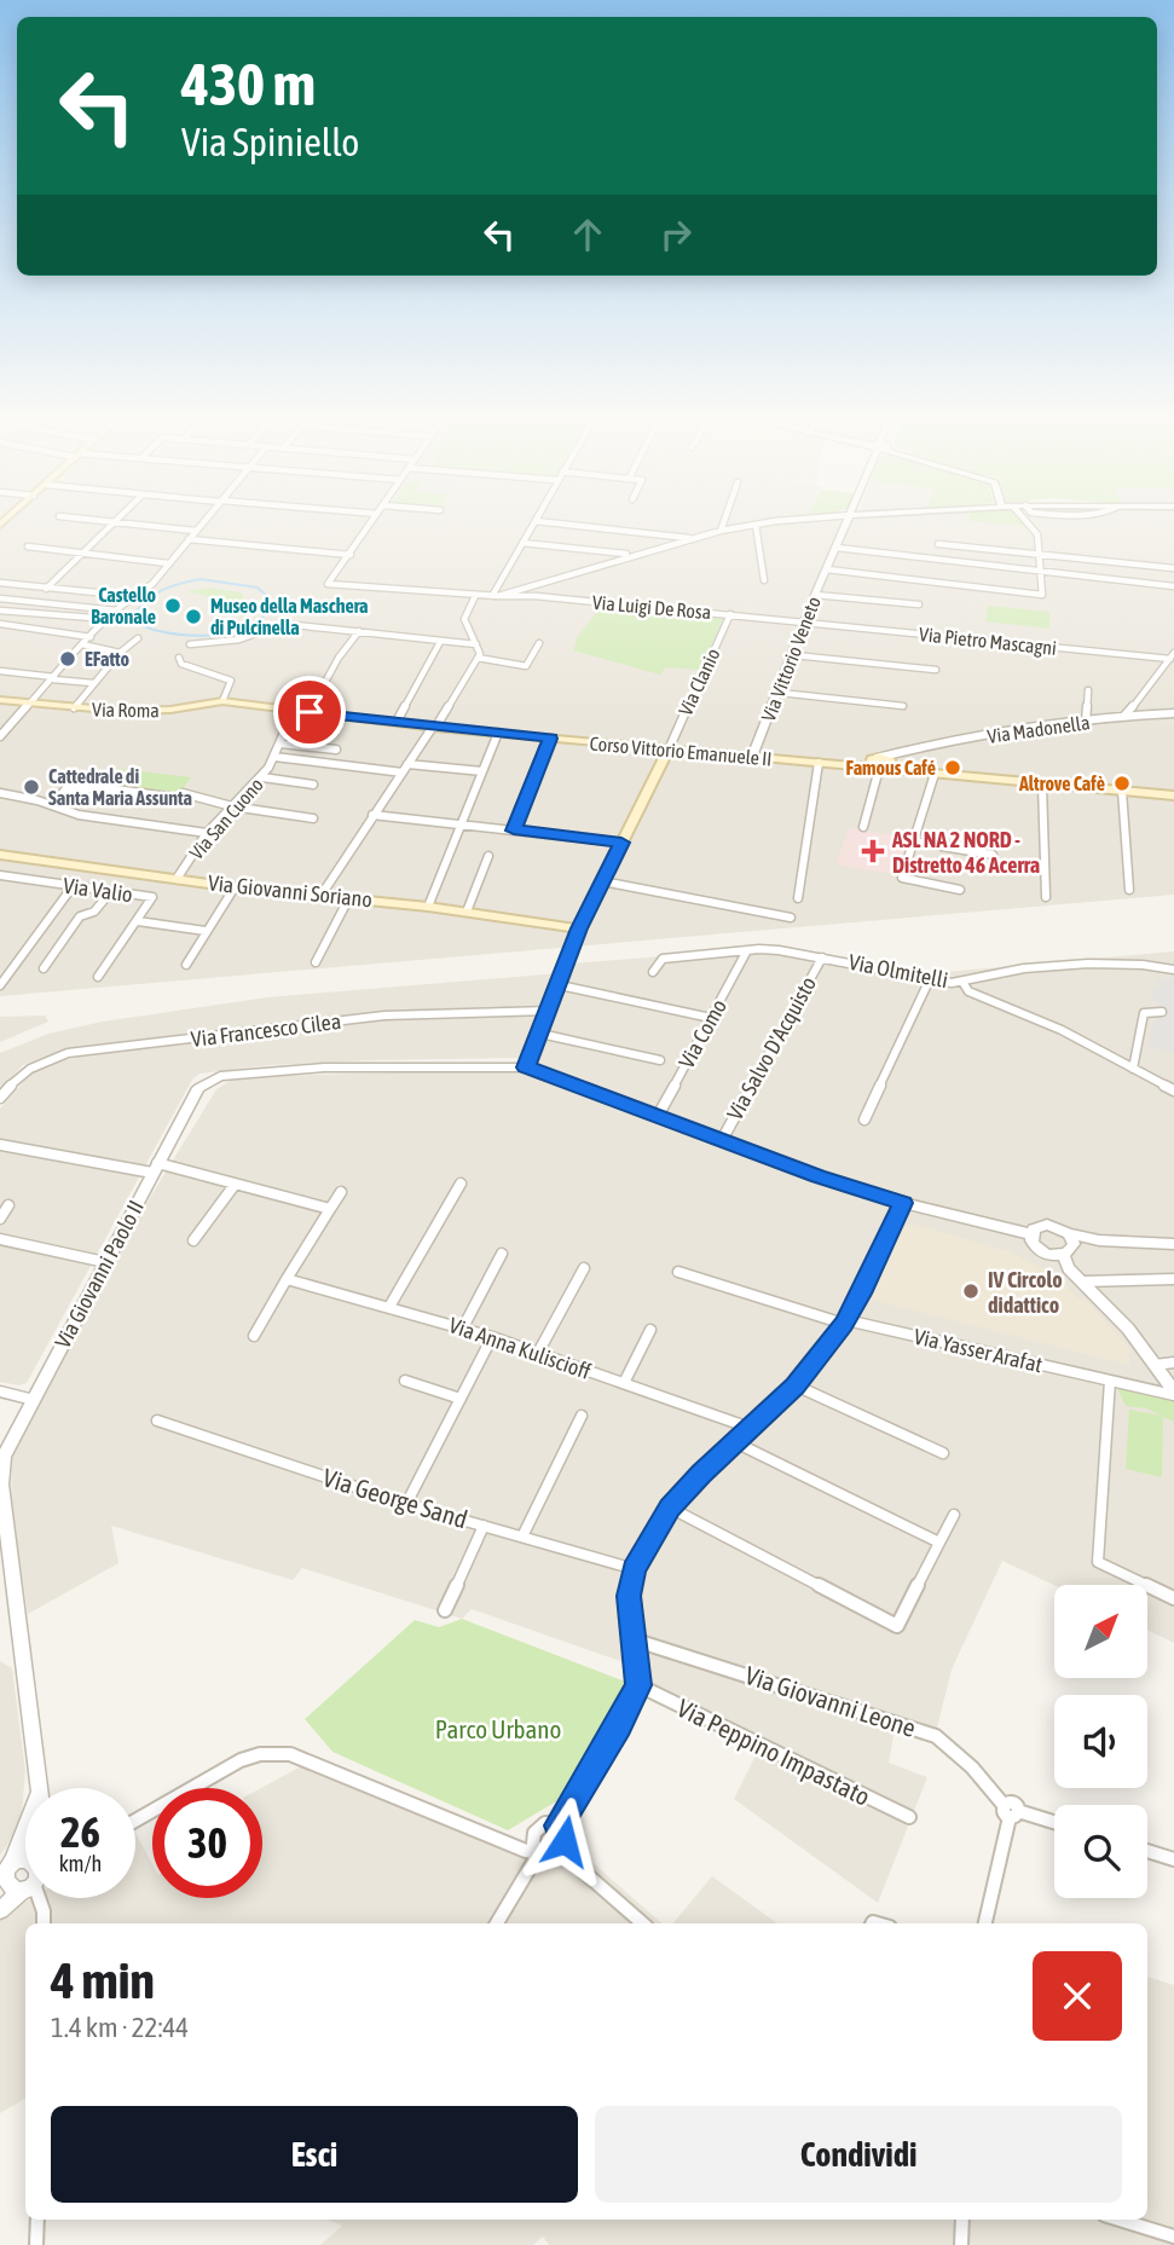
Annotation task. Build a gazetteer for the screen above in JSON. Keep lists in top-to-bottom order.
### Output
{
  "streets": {
    "main road": ["Via Roma", "Corso Vittorio Emanuele II", "Via Giovanni Soriano"],
    "street": [
      "Via Luigi De Rosa",
      "Via Pietro Mascagni",
      "Via Vittorio Veneto",
      "Via Clanio",
      "Via Madonella",
      "Via San Cuono",
      "Via Valio",
      "Via Olmitelli",
      "Via Francesco Cilea",
      "Via Como",
      "Via Salvo D'Acquisto",
      "Via Giovanni Paolo II",
      "Via Anna Kuliscioff",
      "Via Yasser Arafat",
      "Via George Sand",
      "Via Giovanni Leone",
      "Via Peppino Impastato"
    ]
  },
  "crossings": [
    ["Via Luigi De Rosa", "Via Pietro Mascagni"],
    ["Via Luigi De Rosa", "Via Vittorio Veneto"],
    ["Via Luigi De Rosa", "Via Clanio"],
    ["Via Pietro Mascagni", "Via Vittorio Veneto"],
    ["Via Vittorio Veneto", "Corso Vittorio Emanuele II"],
    ["Via Clanio", "Corso Vittorio Emanuele II"],
    ["Via Roma", "Corso Vittorio Emanuele II"],
    ["Via Roma", "Via San Cuono"],
    ["Via Madonella", "Corso Vittorio Emanuele II"],
    ["Via San Cuono", "Via Giovanni Soriano"],
    ["Via Olmitelli", "Via Como"],
    ["Via Olmitelli", "Via Salvo D'Acquisto"]
  ],
  "parks": ["Parco Urbano"],
  "places": {
    "other": [
      "Castello Baronale",
      "Museo della Maschera di Pulcinella",
      "EFatto",
      "Famous Café",
      "Altrove Cafè",
      "Cattedrale di Santa Maria Assunta",
      "IV Circolo didattico"
    ],
    "health": ["ASL NA 2 NORD - Distretto 46 Acerra"]
  },
  "north": "top right",
  "page": {
    "turn": ["430 m", "Via Spiniello"],
    "speed": "26 km/h",
    "limit": "30",
    "heading": ["4 min", "1.4 km · 22:44"],
    "buttons": ["Esci", "Condividi"]
  }
}
